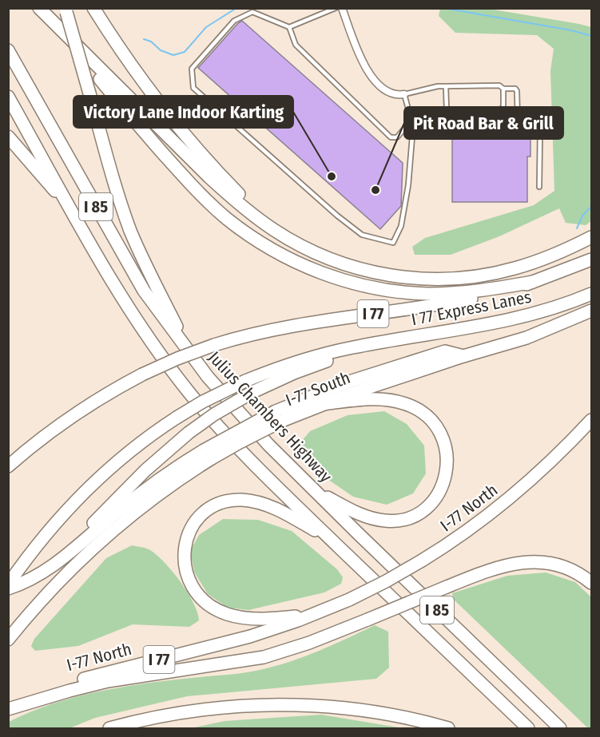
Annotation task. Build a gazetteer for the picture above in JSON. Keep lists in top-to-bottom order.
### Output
{
  "streets": {
    "highway": [
      "I 85",
      "I 77 Express Lanes",
      "I 77",
      "I-77 South",
      "Julius Chambers Highway",
      "I-77 North"
    ]
  },
  "places": ["Victory Lane Indoor Karting", "Pit Road Bar & Grill"]
}
